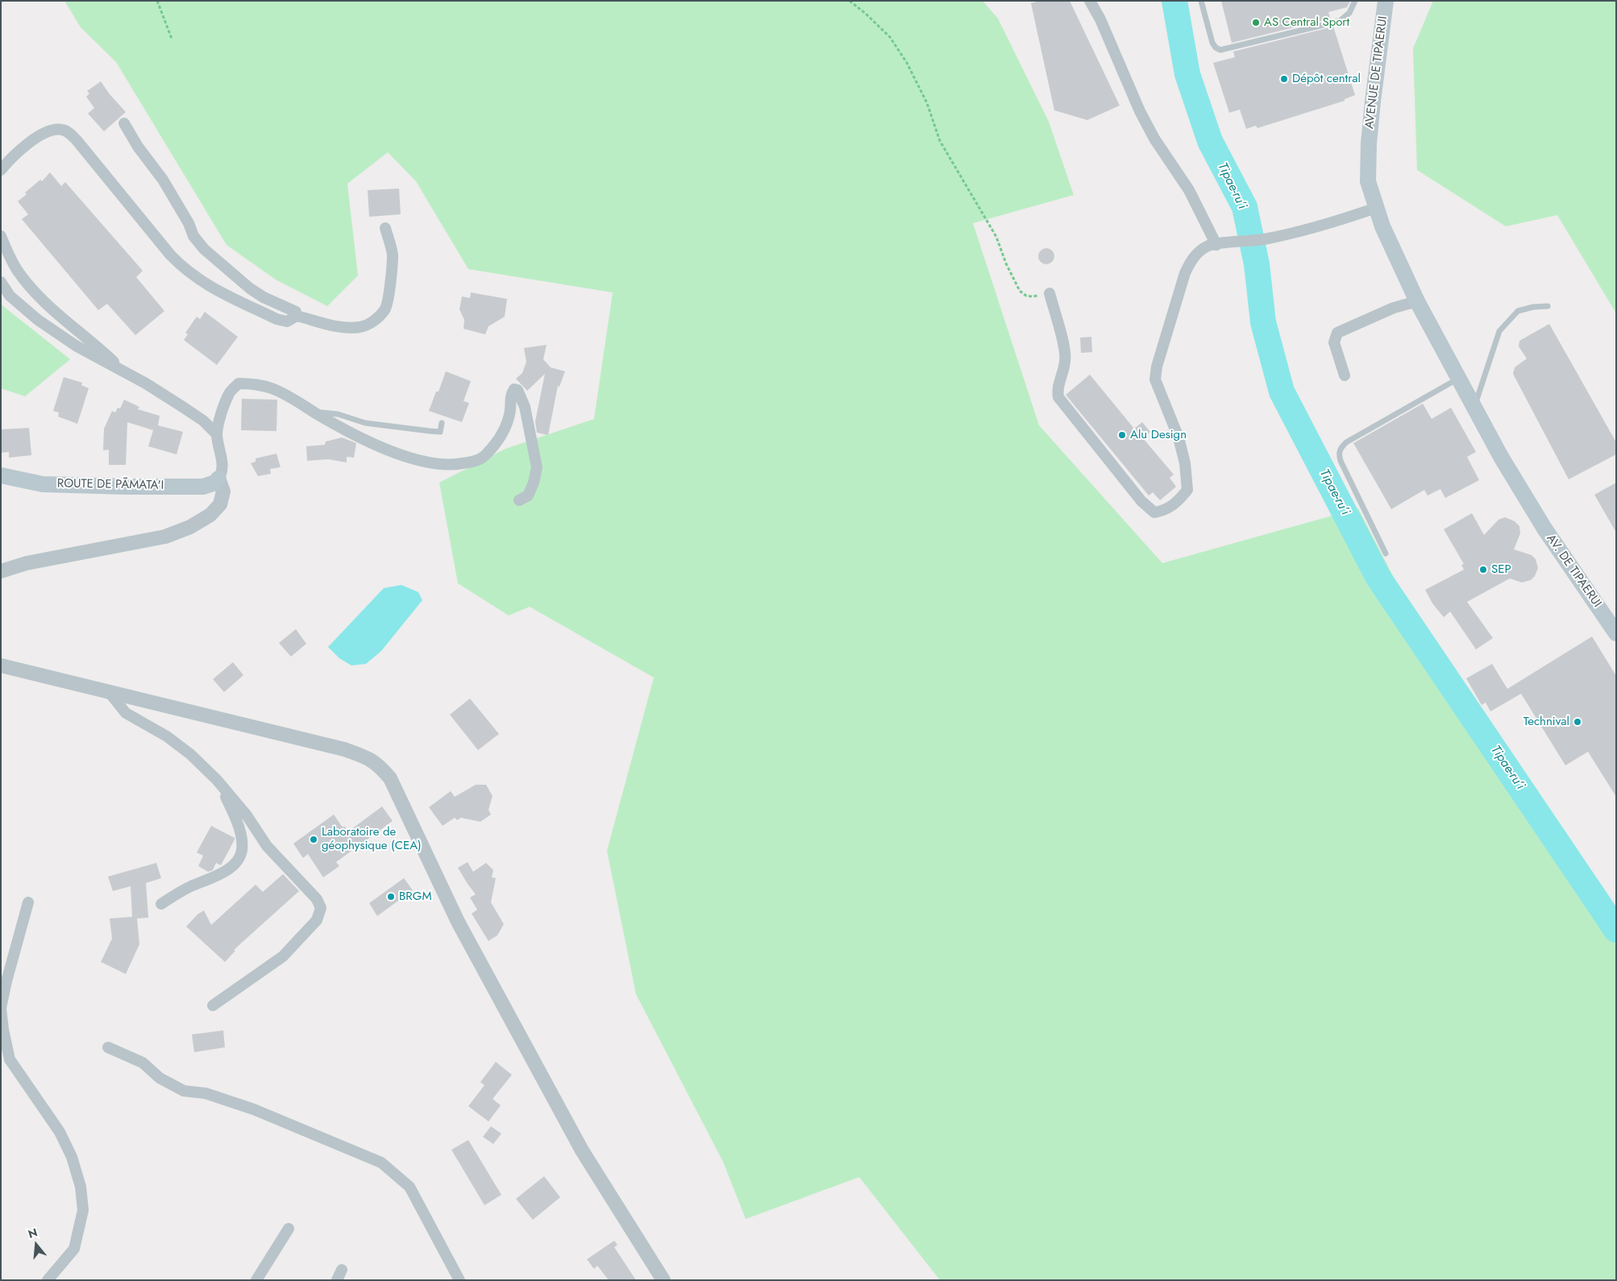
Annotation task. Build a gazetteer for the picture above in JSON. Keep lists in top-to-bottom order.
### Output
{
  "streets": {
    "main road": ["AVENUE DE TIPAERUI", "ROUTE DE PĀMATA'I", "AV. DE TIPAERUI"]
  },
  "crossings": [
    ["AVENUE DE TIPAERUI", "AV. DE TIPAERUI"]
  ],
  "water": ["Tipae-ru’i"],
  "places": [
    "AS Central Sport",
    "Dépôt central",
    "Alu Design",
    "SEP",
    "Technival",
    "Laboratoire de géophysique (CEA)",
    "BRGM"
  ],
  "north": "top"
}
